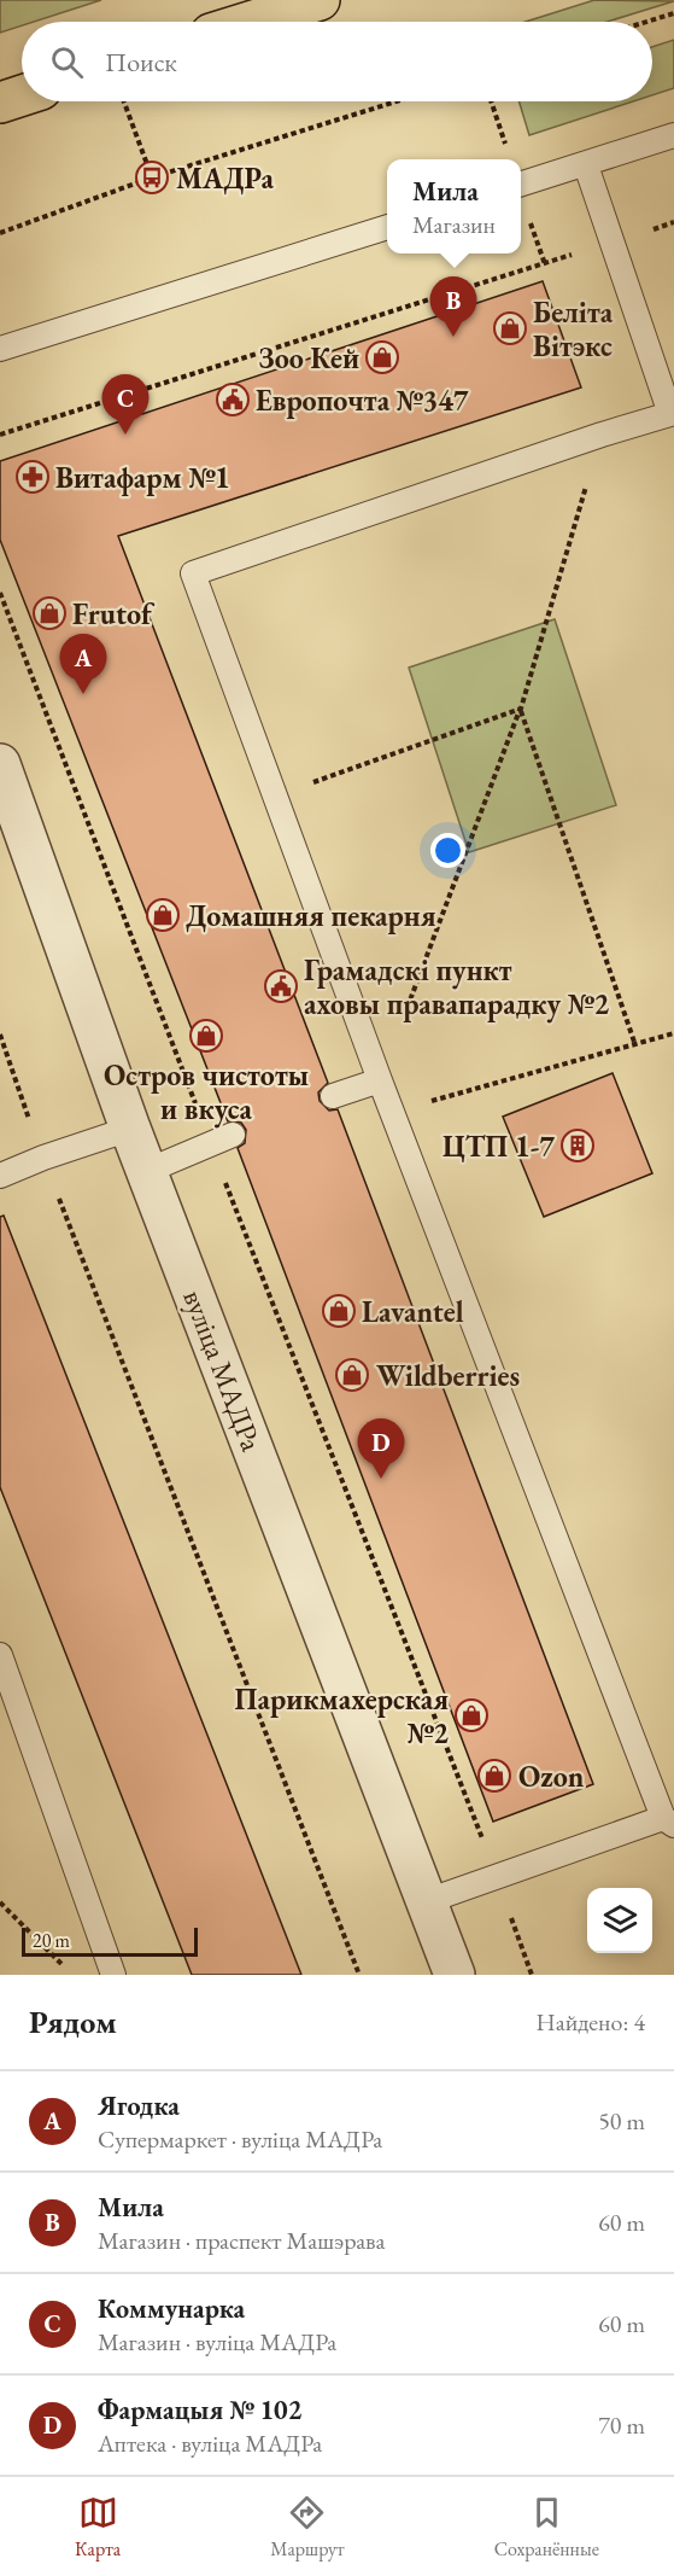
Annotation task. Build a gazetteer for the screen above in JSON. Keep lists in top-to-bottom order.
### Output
{
  "streets": {
    "street": ["вуліца МАДРа"]
  },
  "places": {
    "bus stop": ["МАДРа"],
    "shop": [
      "Беліта Вітэкс",
      "Зоо Кей",
      "Frutof",
      "Домашняя пекарня",
      "Остров чистоты и вкуса",
      "Lavantel",
      "Wildberries",
      "Парикмахерская №2",
      "Ozon"
    ],
    "public building": ["Европочта №347", "Грамадскі пункт аховы правапарадку №2"],
    "pharmacy": ["Витафарм №1"],
    "building": ["ЦТП 1-7"]
  },
  "scale_bar": "20 m",
  "page": {
    "search": "Поиск",
    "popup": ["Мила", "Магазин"],
    "pins": [
      "B",
      "C",
      "A",
      "D"
    ],
    "scale": "20 m",
    "heading": ["Рядом", "Найдено: 4"],
    "list": [
      {
        "mark": "A",
        "name": "Ягодка",
        "note": "Супермаркет · вуліца МАДРа",
        "value": "50 m"
      },
      {
        "mark": "B",
        "name": "Мила",
        "note": "Магазин · праспект Машэрава",
        "value": "60 m"
      },
      {
        "mark": "C",
        "name": "Коммунарка",
        "note": "Магазин · вуліца МАДРа",
        "value": "60 m"
      },
      {
        "mark": "D",
        "name": "Фармацыя № 102",
        "note": "Аптека · вуліца МАДРа",
        "value": "70 m"
      }
    ],
    "nav": ["Карта", "Маршрут", "Сохранённые"]
  }
}
